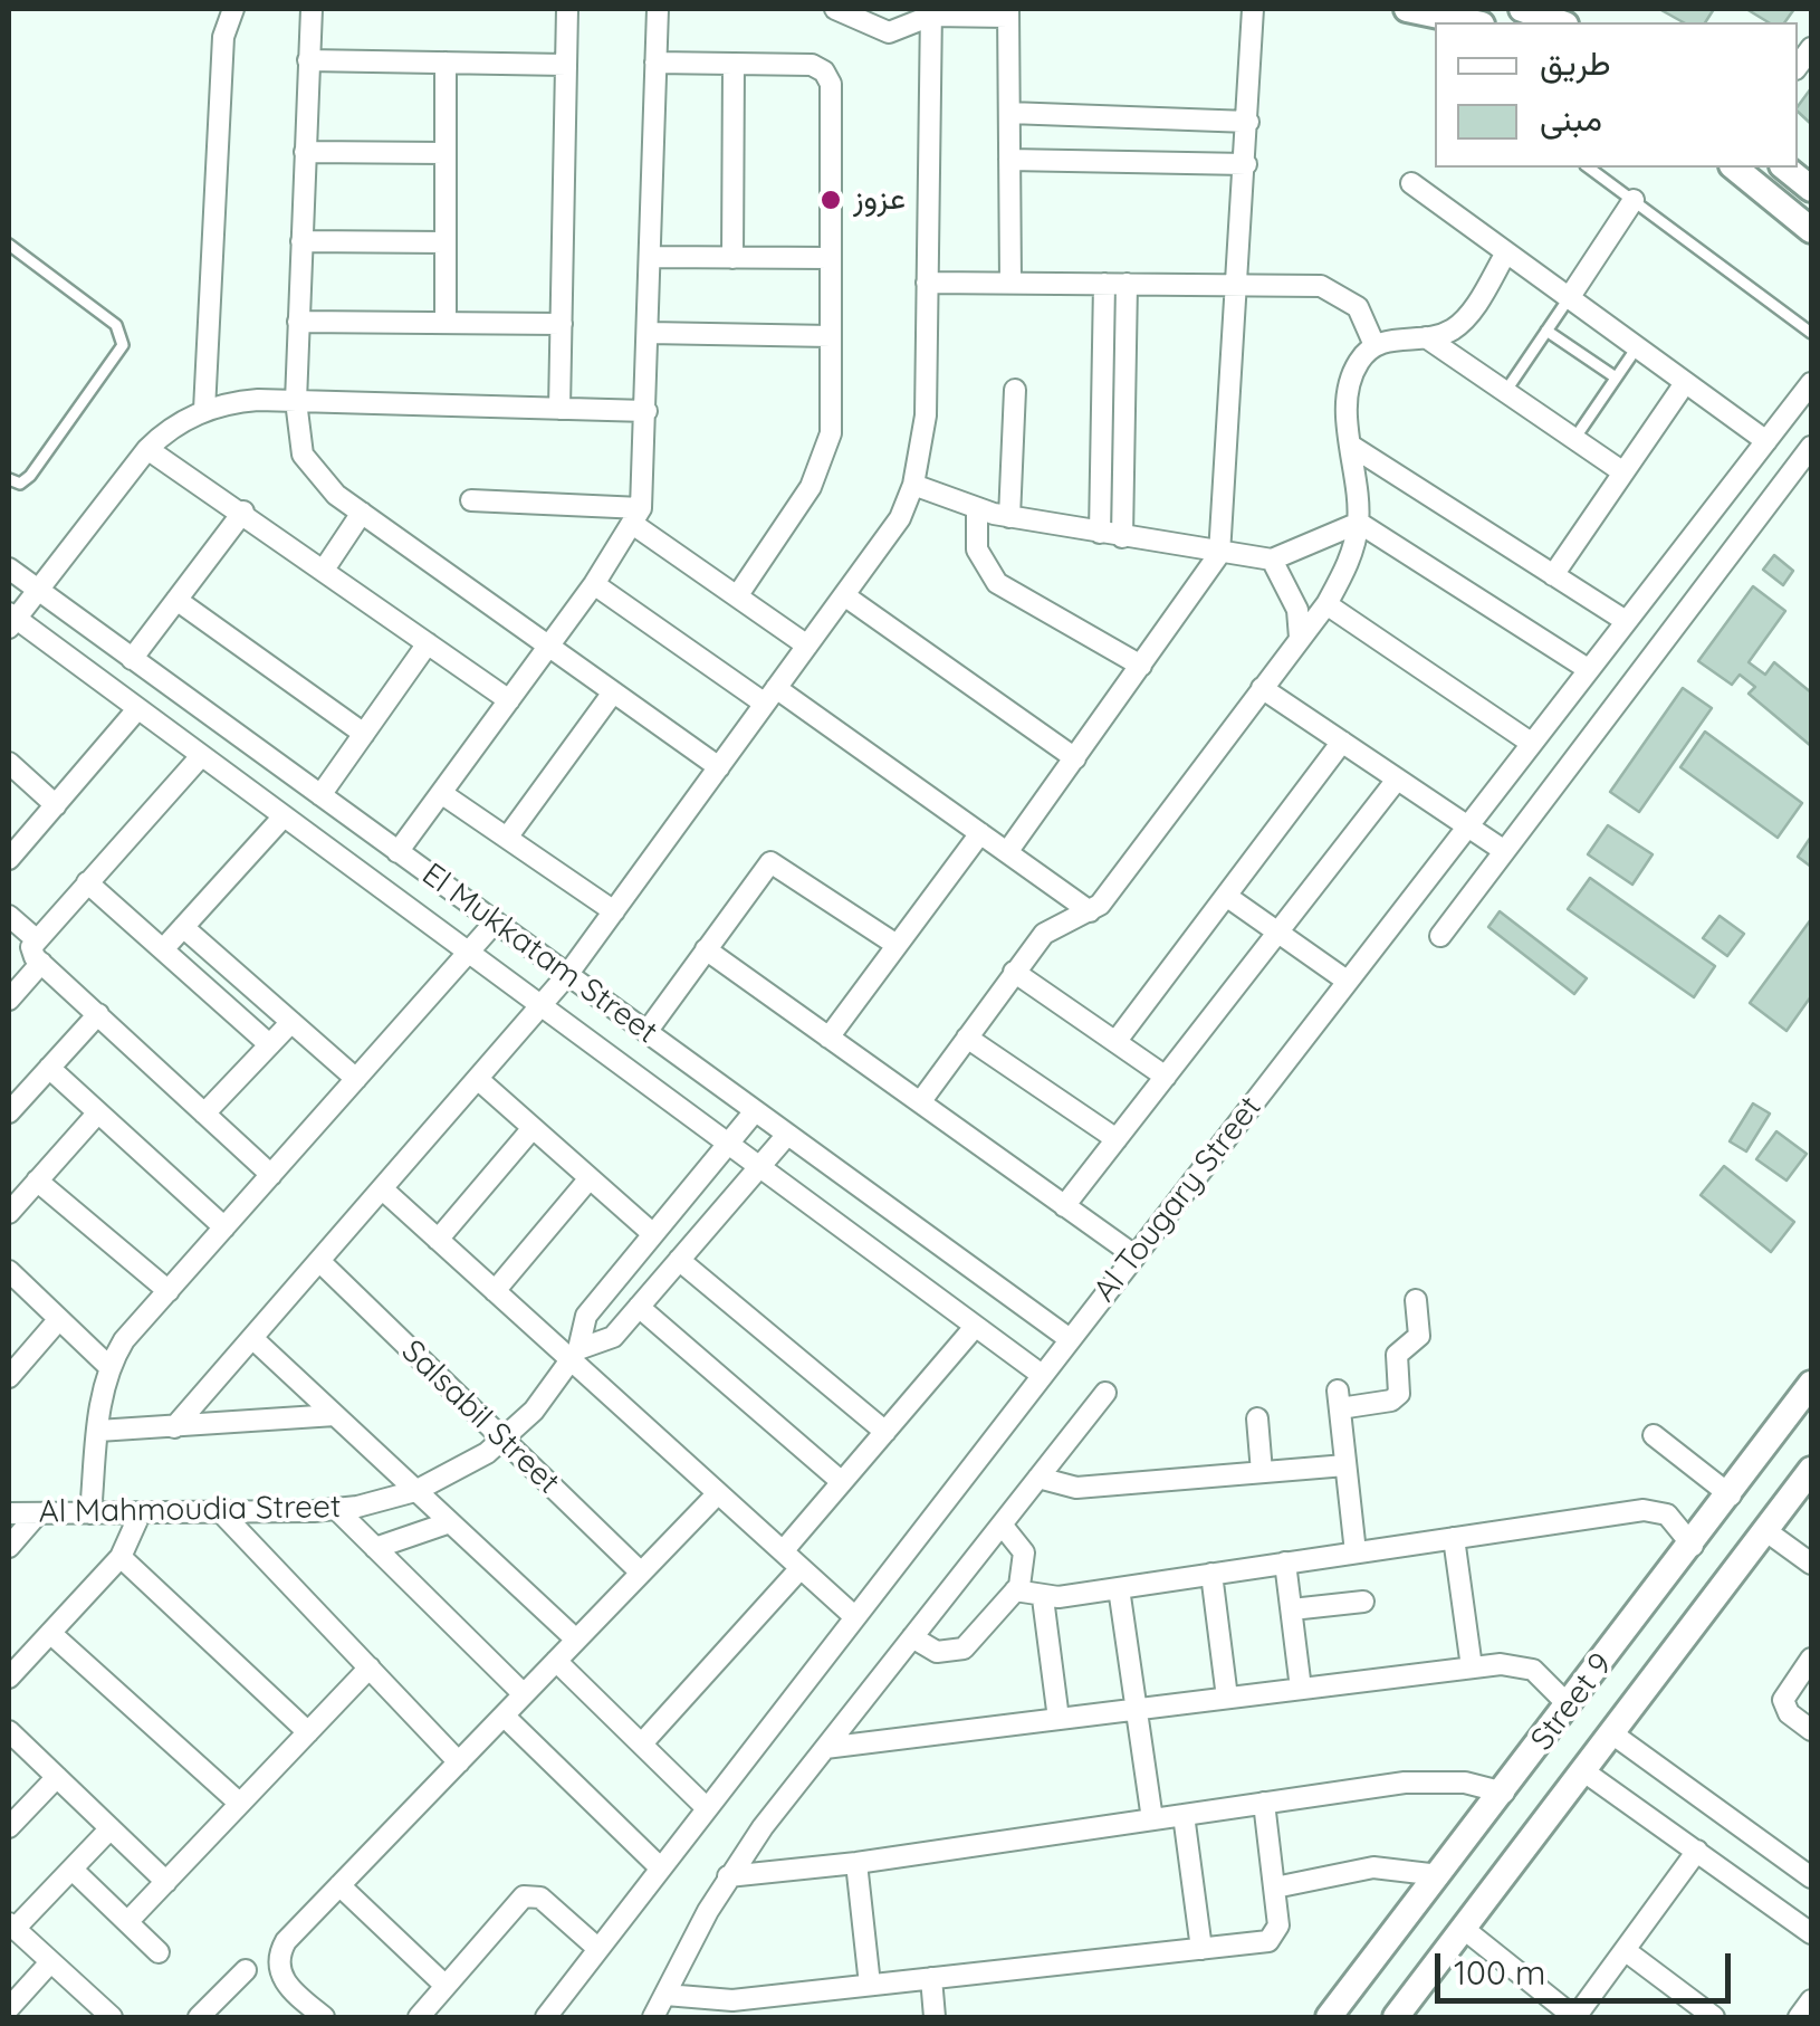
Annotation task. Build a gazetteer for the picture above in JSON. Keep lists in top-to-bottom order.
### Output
{
  "streets": {
    "main road": ["Street 9"],
    "street": [
      "El Mukkatam Street",
      "Al Tougary Street",
      "Salsabil Street",
      "Al Mahmoudia Street"
    ]
  },
  "crossings": [
    ["El Mukkatam Street", "Al Tougary Street"],
    ["Salsabil Street", "Al Mahmoudia Street"]
  ],
  "places": ["عزوز"],
  "legend": ["طريق", "مبنى"],
  "scale_bar": "100 m"
}
